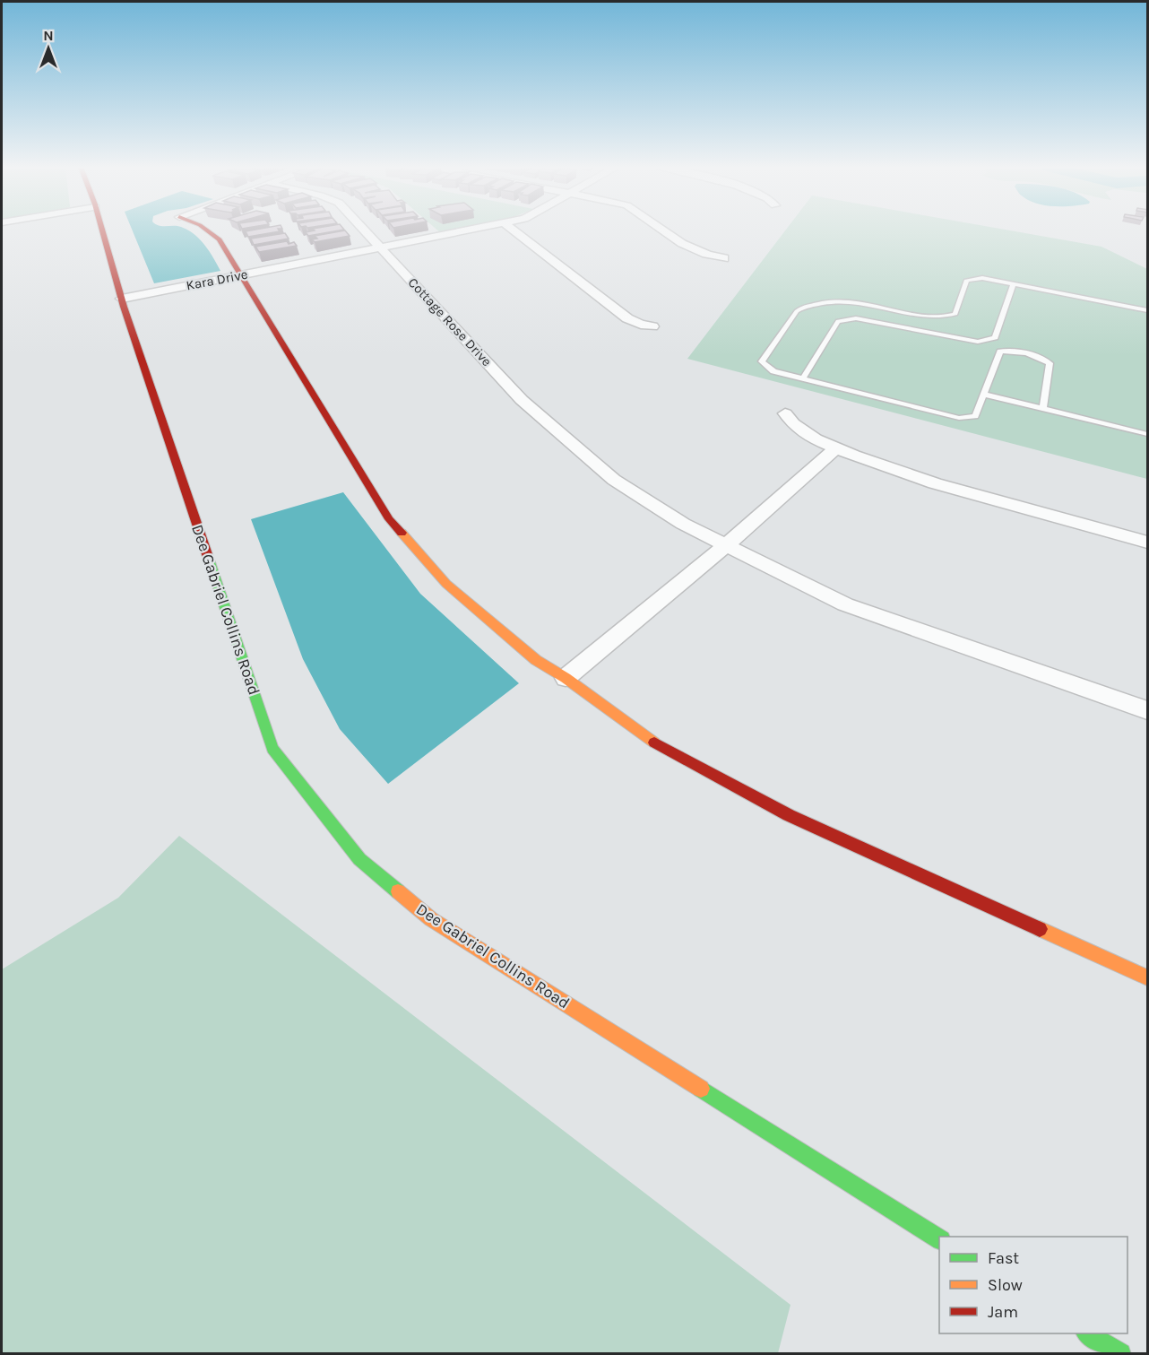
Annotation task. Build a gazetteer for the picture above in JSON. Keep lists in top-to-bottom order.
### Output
{
  "streets": {
    "street": ["Kara Drive", "Cottage Rose Drive", "Dee Gabriel Collins Road"]
  },
  "crossings": [
    ["Kara Drive", "Cottage Rose Drive"],
    ["Kara Drive", "Dee Gabriel Collins Road"]
  ],
  "legend": ["Fast", "Slow", "Jam"],
  "north": "top"
}
